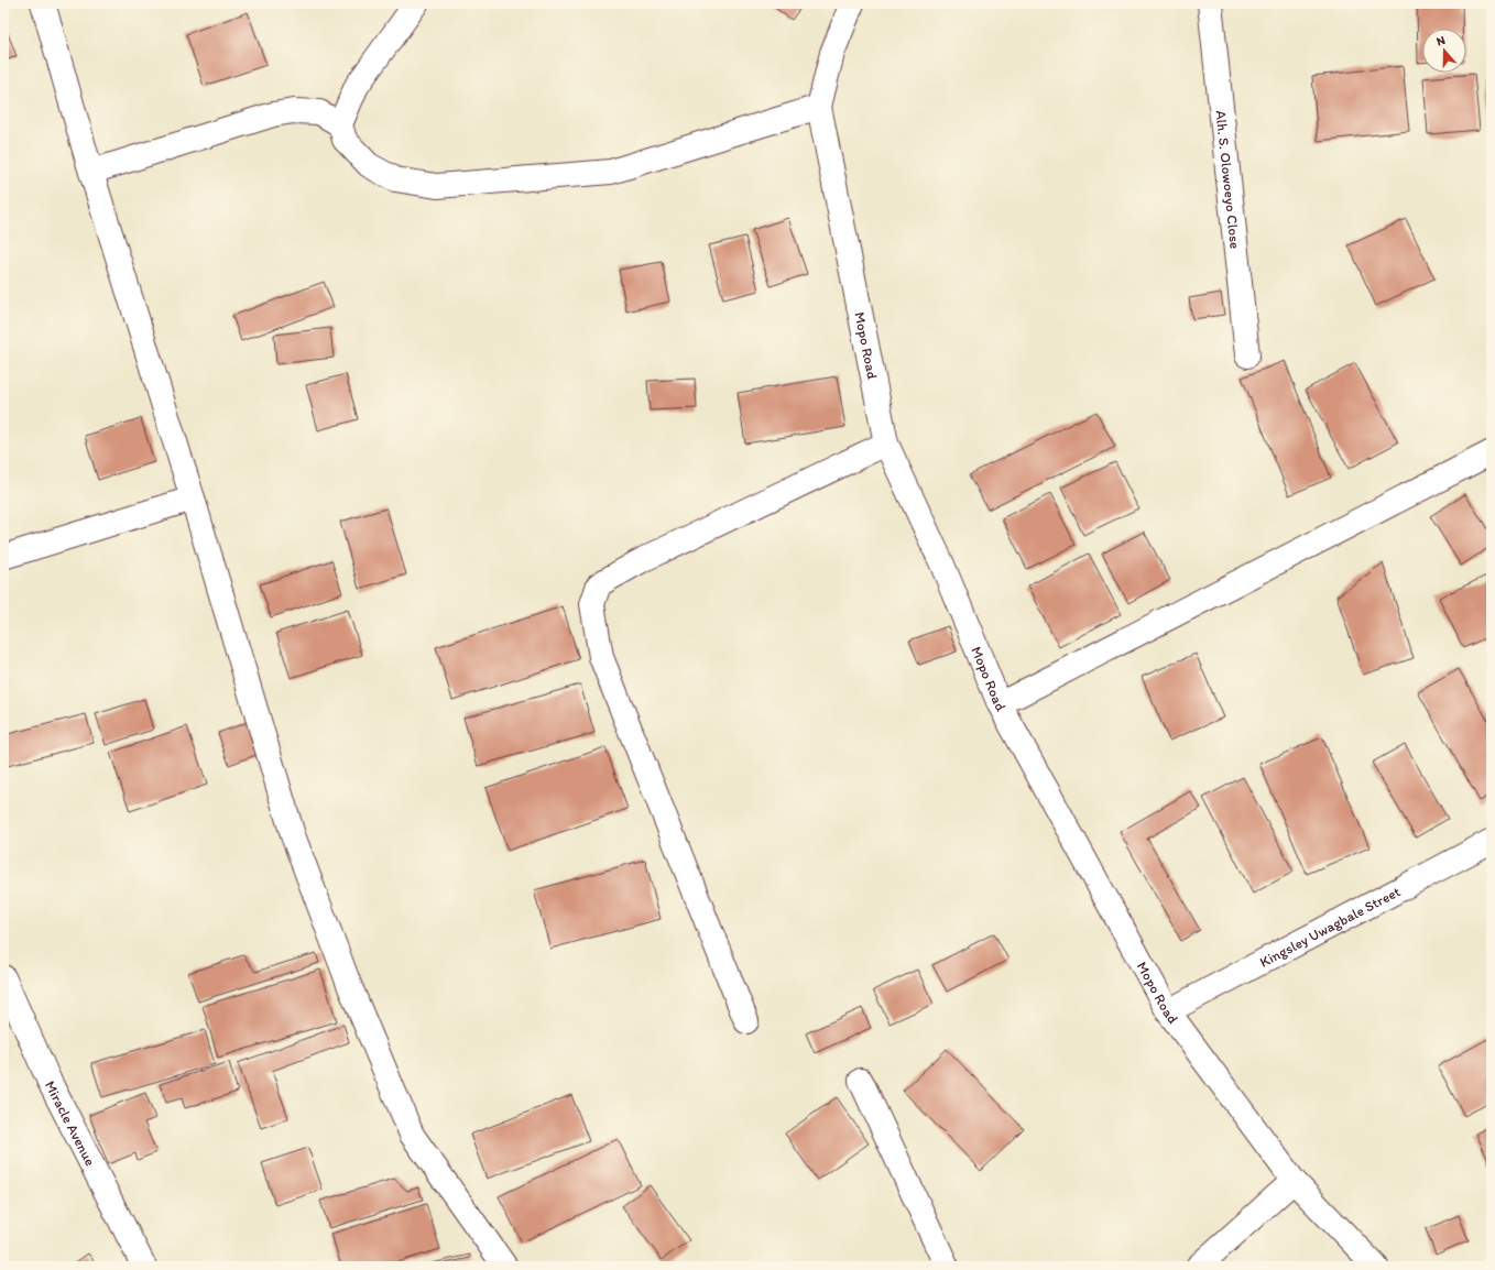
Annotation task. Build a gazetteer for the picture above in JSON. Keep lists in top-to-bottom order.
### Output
{
  "streets": {
    "street": [
      "Alh. S. Olowoeyo Close",
      "Mopo Road",
      "Kingsley Uwagbale Street",
      "Miracle Avenue"
    ]
  },
  "crossings": [
    ["Mopo Road", "Kingsley Uwagbale Street"]
  ],
  "north": "top"
}
